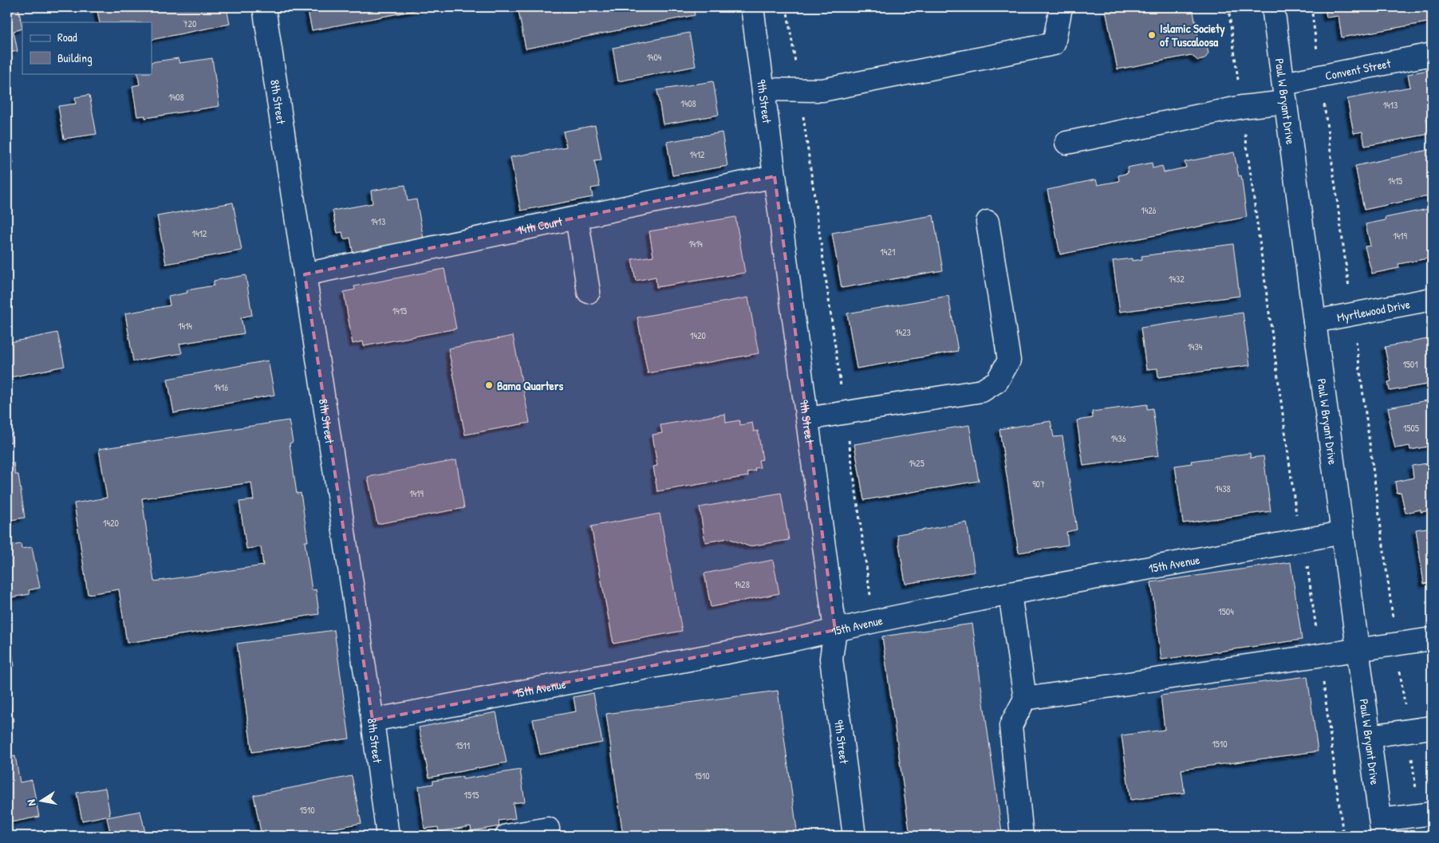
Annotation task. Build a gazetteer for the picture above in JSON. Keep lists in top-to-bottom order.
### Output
{
  "streets": {
    "street": [
      "Convent Street",
      "9th Street",
      "Paul W Bryant Drive",
      "8th Street",
      "14th Court",
      "Myrtlewood Drive",
      "15th Avenue"
    ]
  },
  "crossings": [
    ["Convent Street", "Paul W Bryant Drive"],
    ["9th Street", "14th Court"],
    ["9th Street", "15th Avenue"],
    ["Paul W Bryant Drive", "Myrtlewood Drive"],
    ["Paul W Bryant Drive", "15th Avenue"],
    ["8th Street", "14th Court"],
    ["8th Street", "15th Avenue"]
  ],
  "places": ["Islamic Society of Tuscaloosa", "Bama Quarters"],
  "house_numbers": [
    "720",
    "1404",
    "1408",
    "1408",
    "1413",
    "1412",
    "1415",
    "1426",
    "1413",
    "1412",
    "1419",
    "1414",
    "1421",
    "1432",
    "1415",
    "1414",
    "1423",
    "1420",
    "1434",
    "1501",
    "1416",
    "1505",
    "1436",
    "1425",
    "907",
    "1438",
    "1419",
    "1420",
    "1428",
    "1504",
    "1510",
    "1511",
    "1510",
    "1515",
    "1510"
  ],
  "legend": ["Road", "Building"],
  "north": "left"
}
